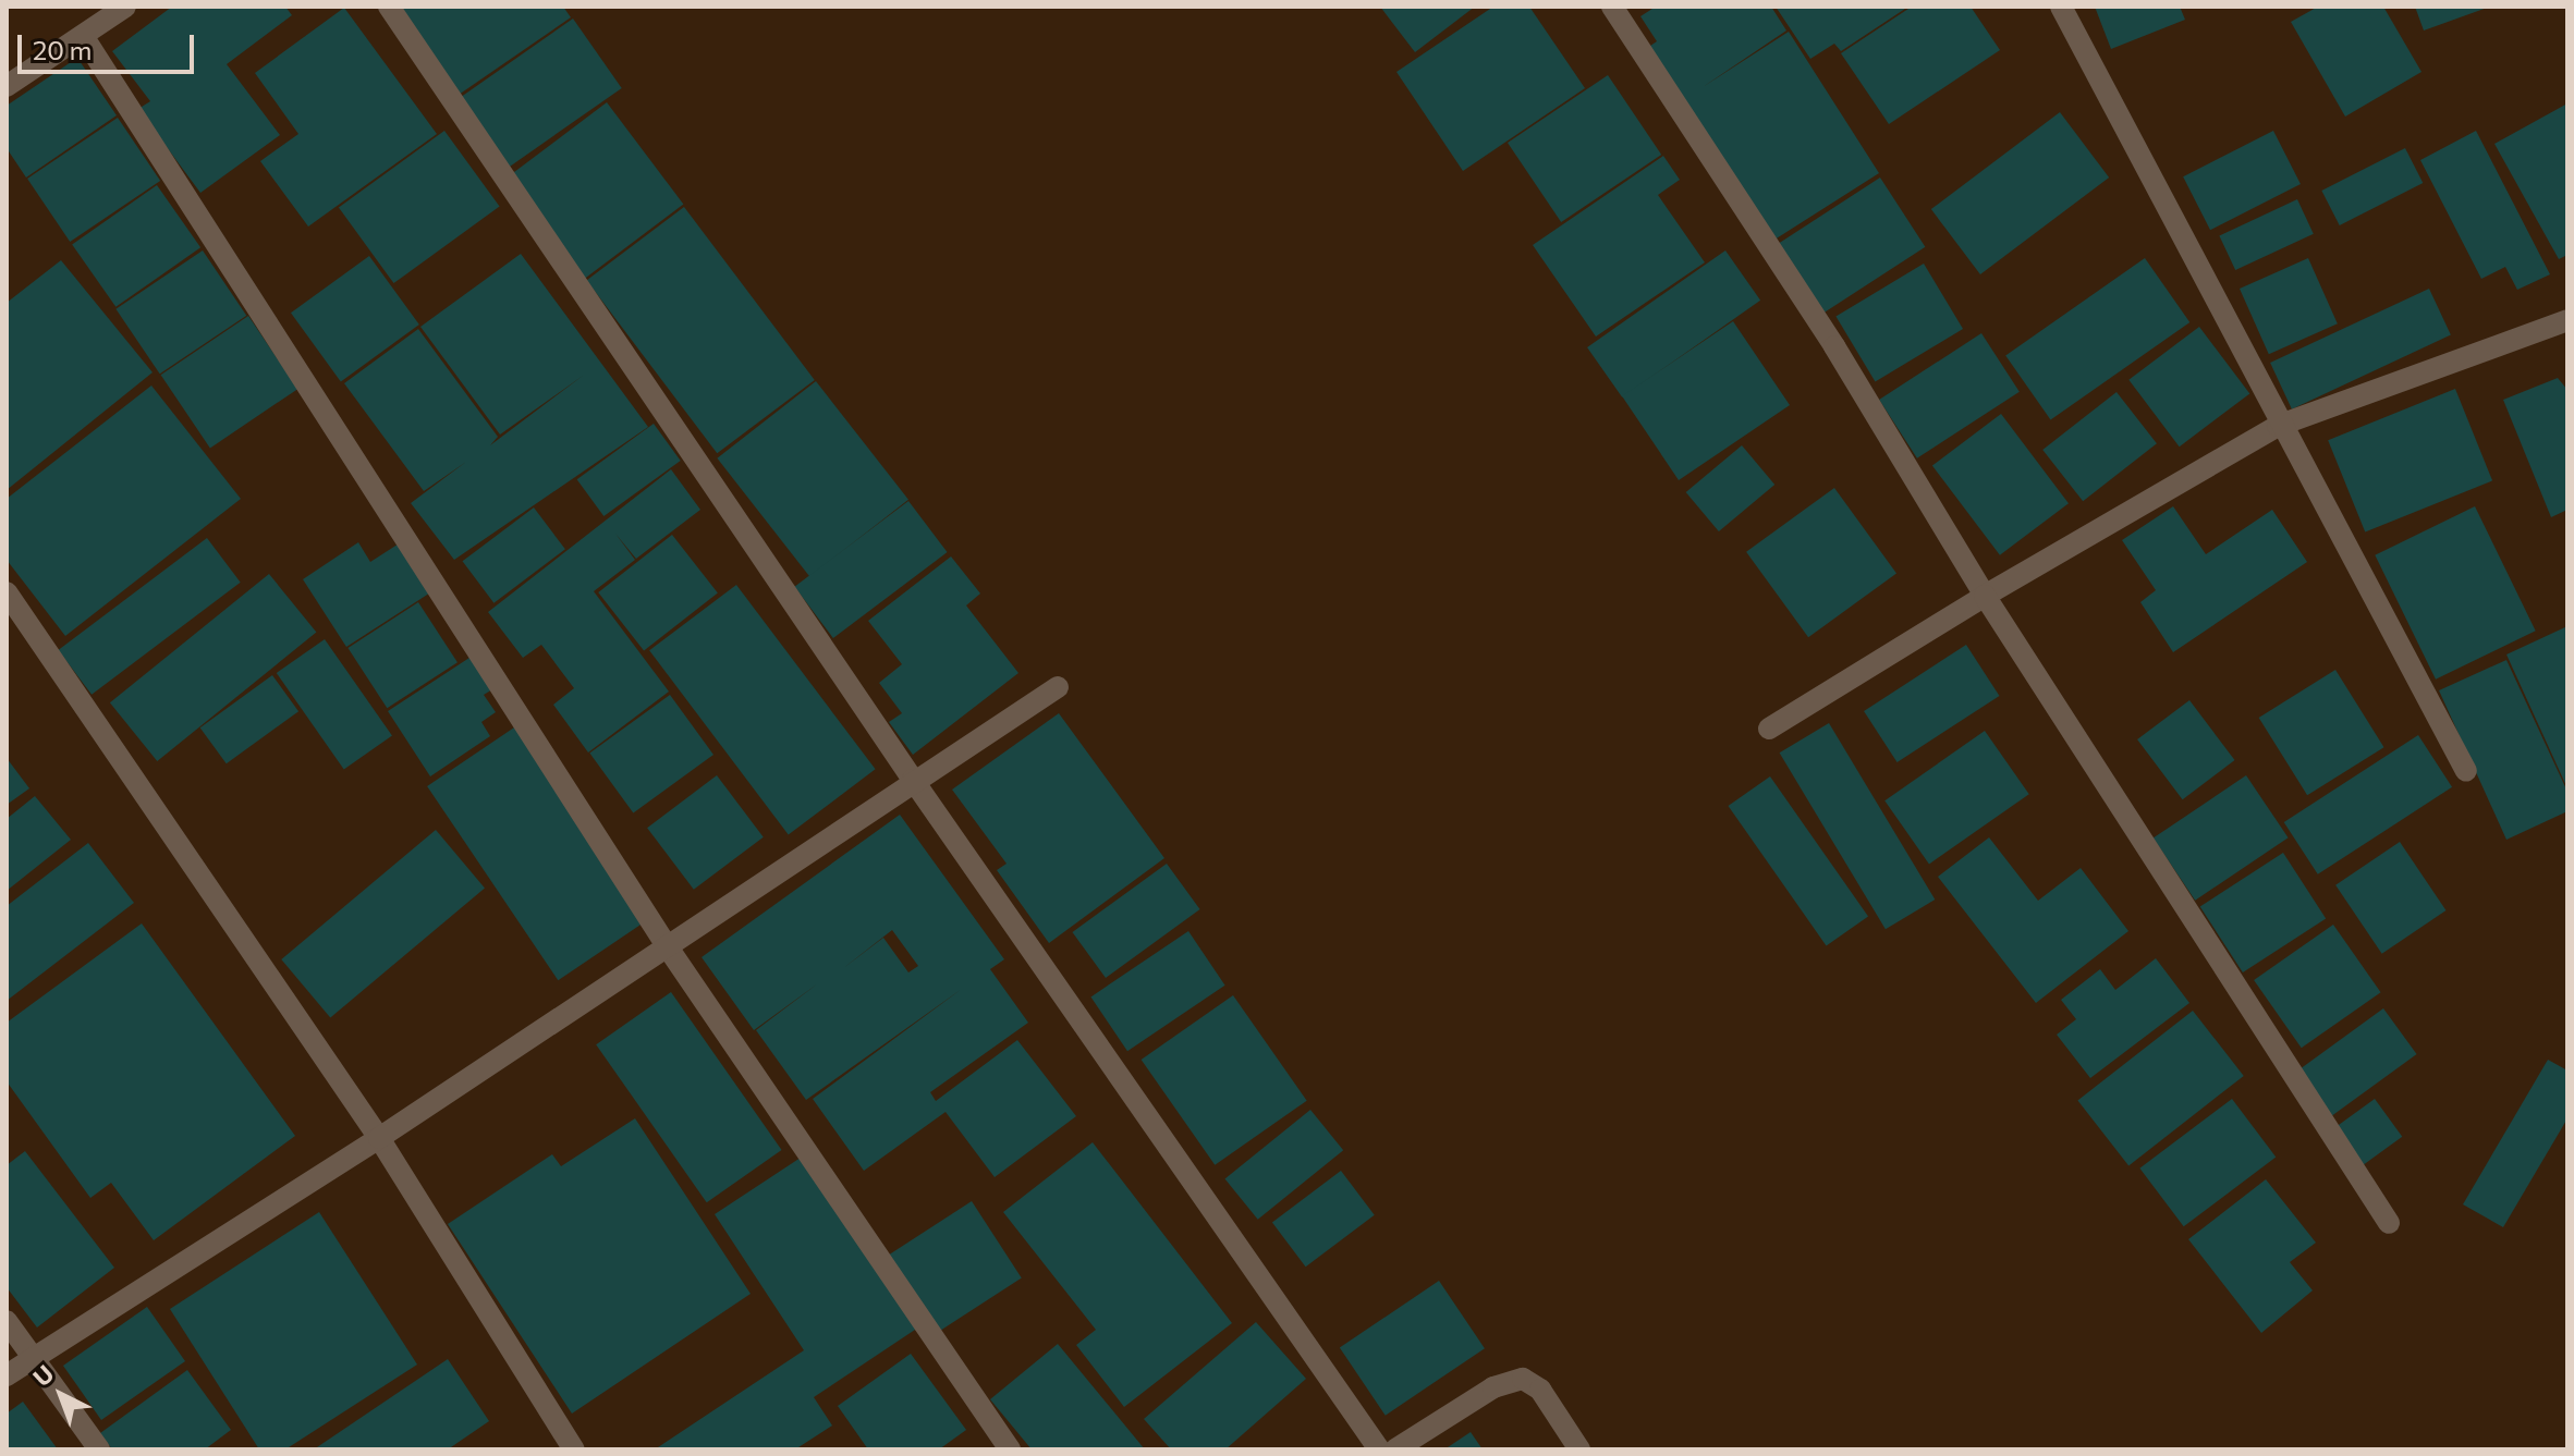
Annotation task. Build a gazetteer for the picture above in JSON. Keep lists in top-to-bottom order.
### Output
{
  "scale_bar": "20 m",
  "north": "top left"
}
